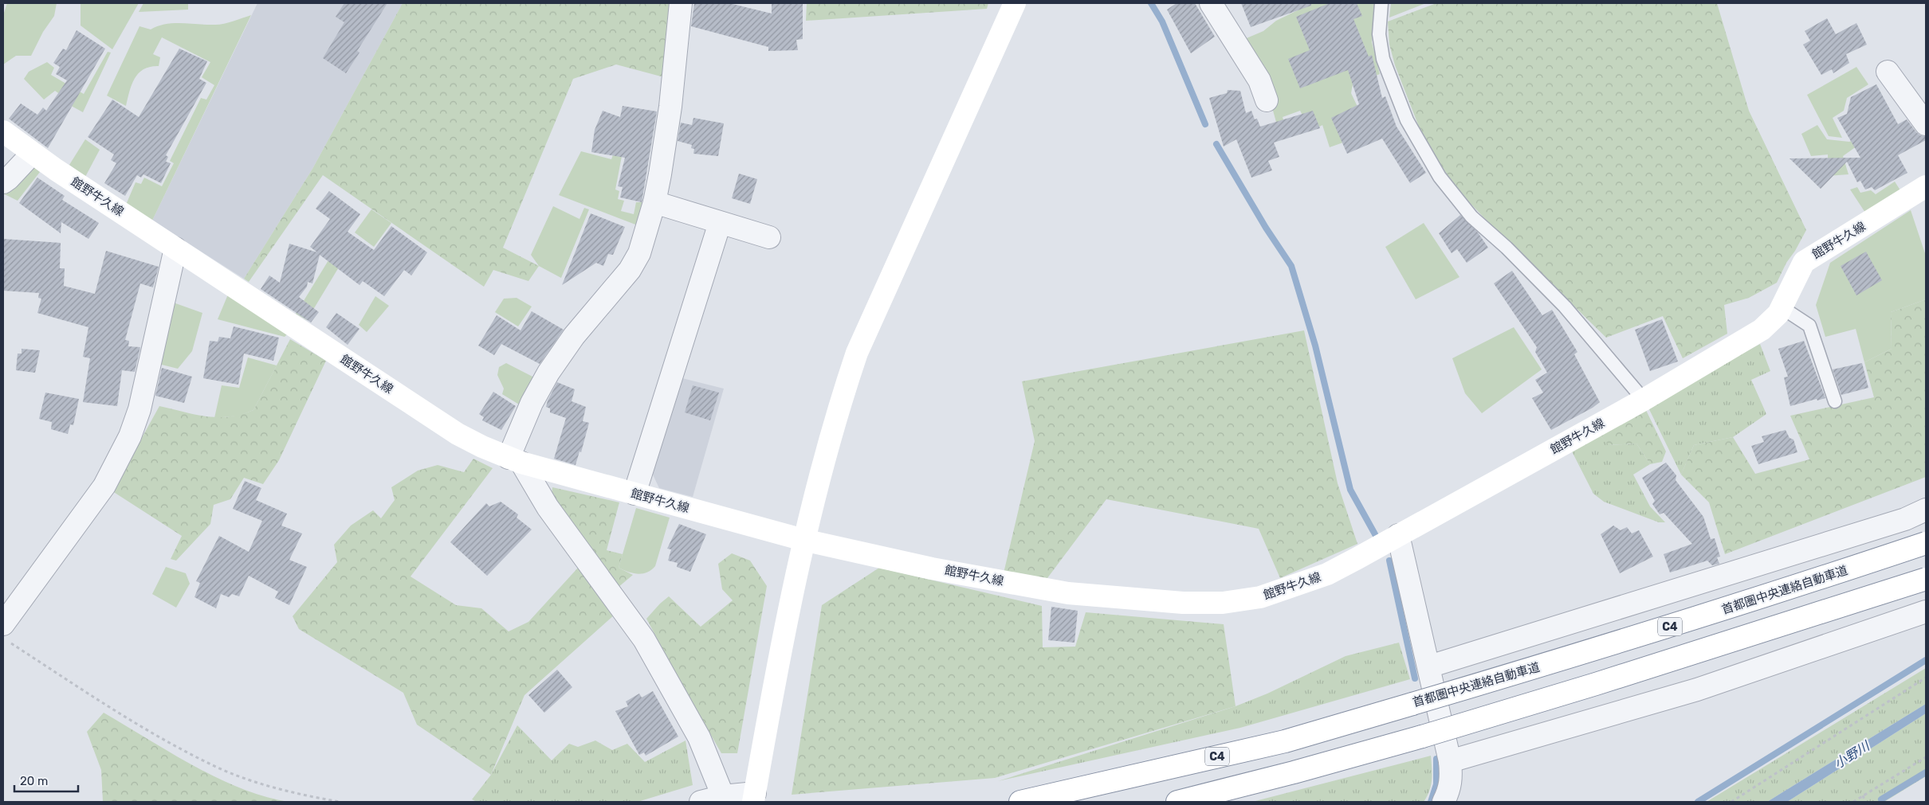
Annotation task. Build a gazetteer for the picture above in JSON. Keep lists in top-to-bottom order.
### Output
{
  "streets": {
    "main road": ["館野牛久線", "首都圏中央連絡自動車道", "C4"]
  },
  "water": ["小野川"],
  "scale_bar": "20 m"
}
